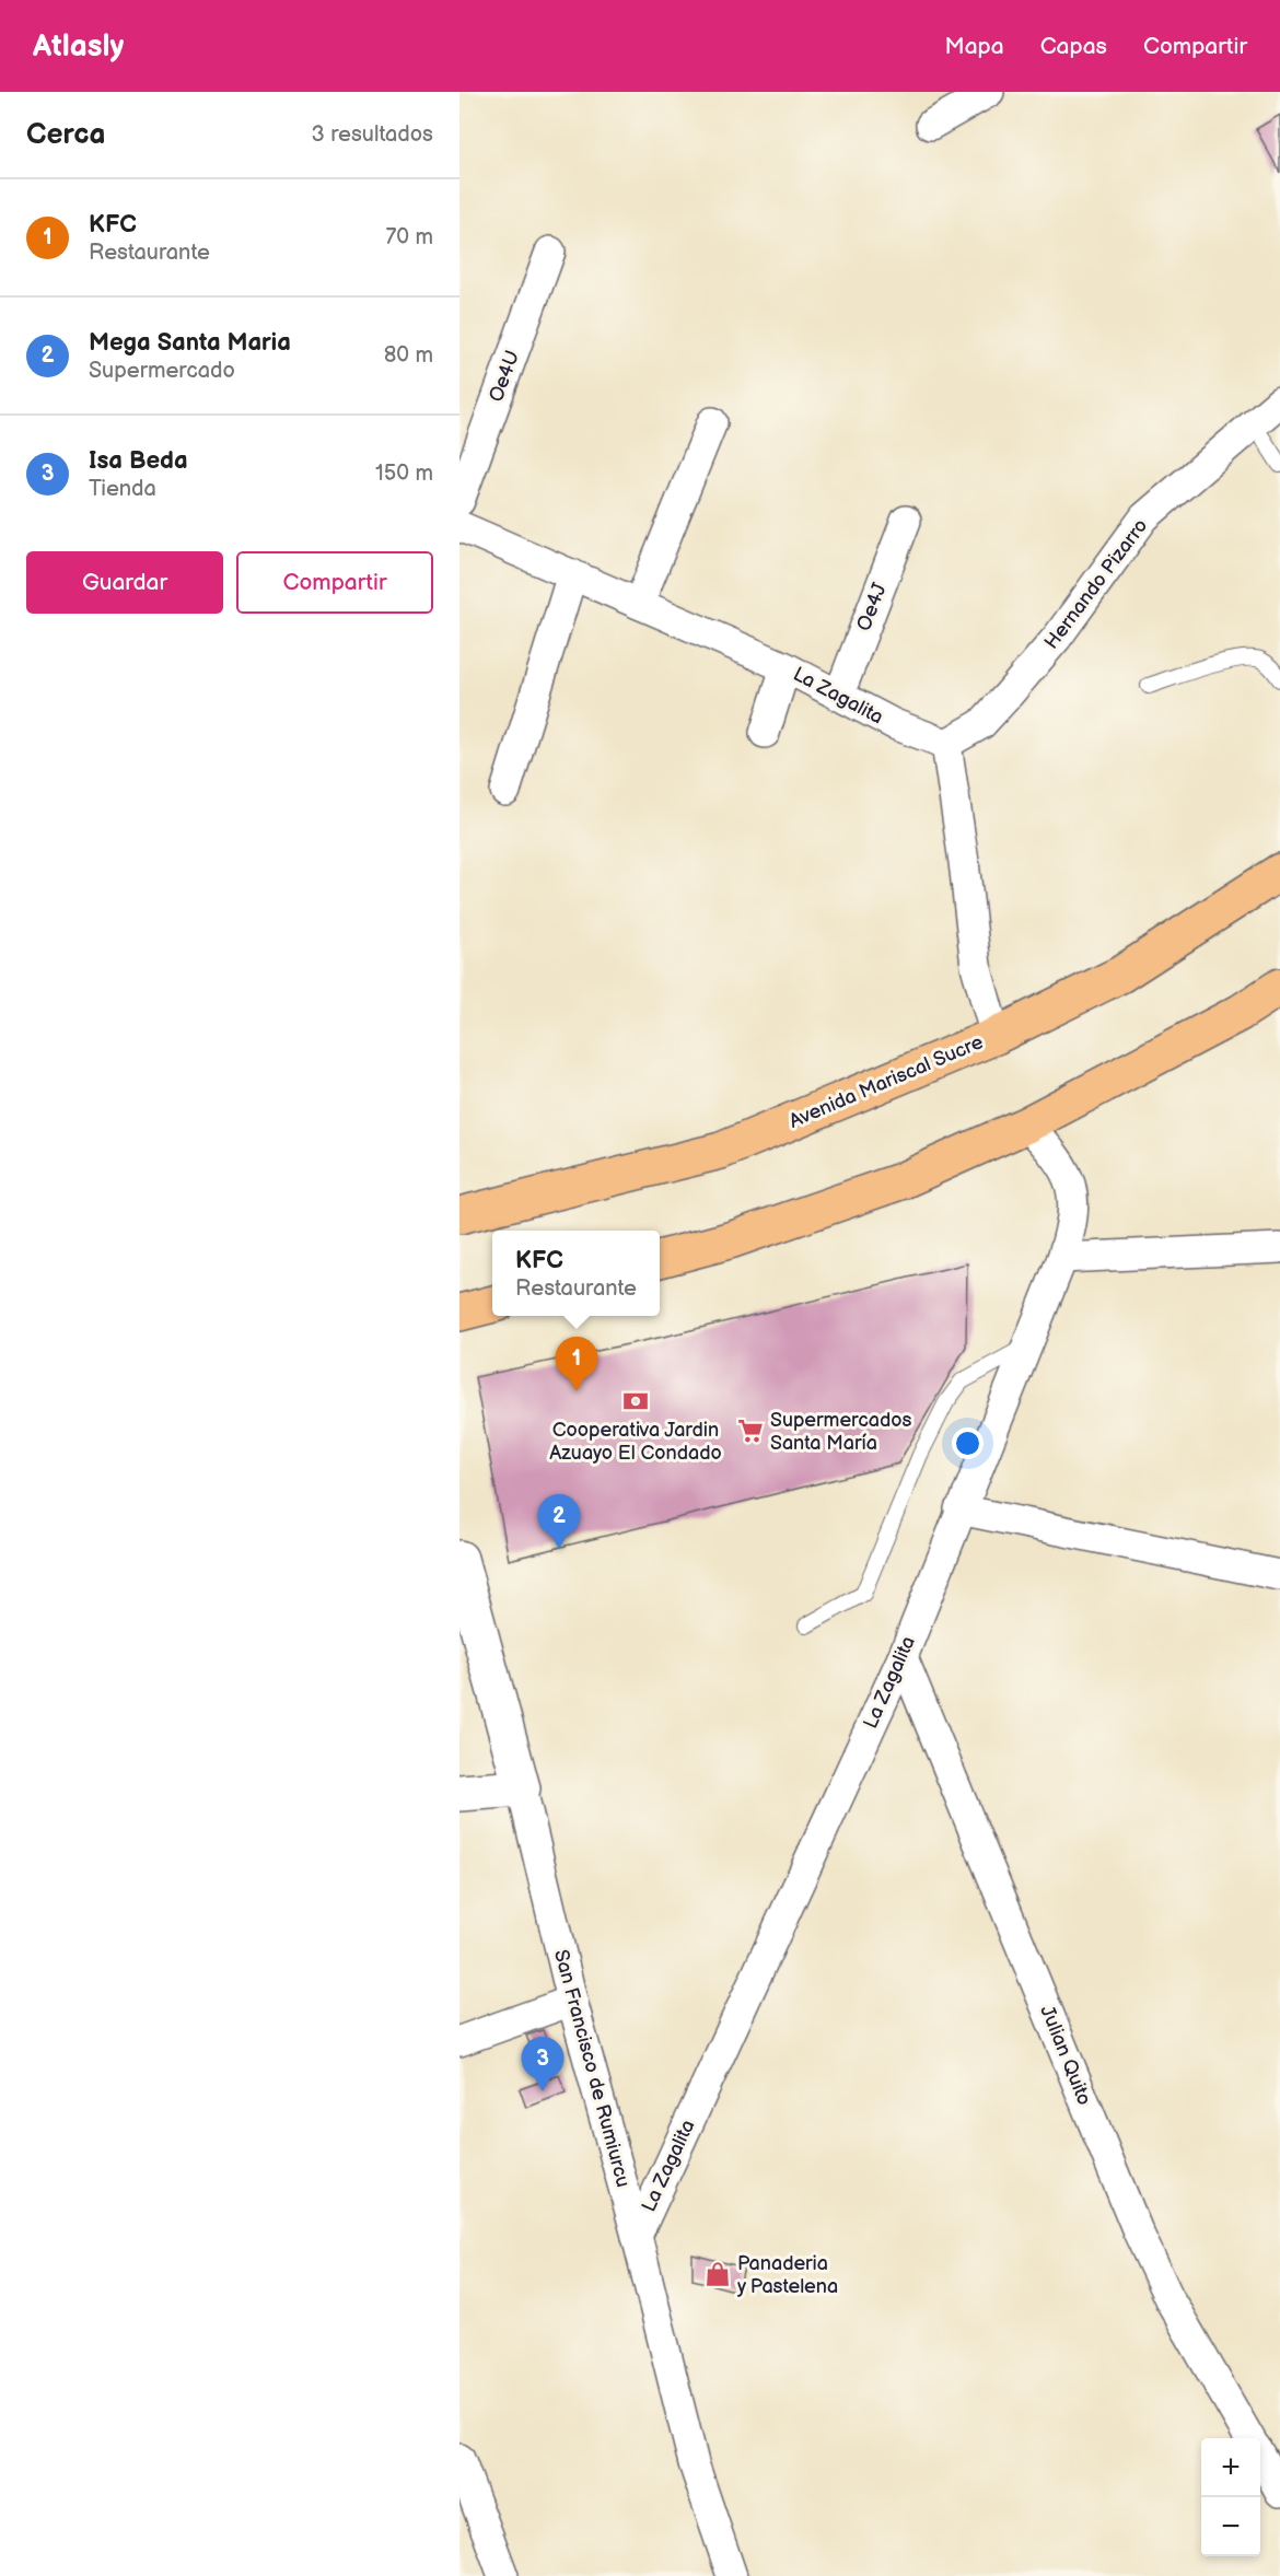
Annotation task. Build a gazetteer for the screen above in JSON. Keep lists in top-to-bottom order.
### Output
{
  "streets": {
    "main road": ["Avenida Mariscal Sucre"],
    "street": [
      "Oe4U",
      "Hernando Pizarro",
      "Oe4J",
      "La Zagalita",
      "Julian Quito",
      "San Francisco de Rumiurcu"
    ]
  },
  "crossings": [
    ["Hernando Pizarro", "La Zagalita"],
    ["Oe4J", "La Zagalita"],
    ["La Zagalita", "Julian Quito"],
    ["La Zagalita", "San Francisco de Rumiurcu"]
  ],
  "places": {
    "bank": ["Cooperativa Jardin Azuayo El Condado"],
    "supermarket": ["Supermercados Santa María"],
    "shop": ["Panaderia y Pastelena"]
  },
  "page": {
    "header": "Atlasly",
    "nav": ["Mapa", "Capas", "Compartir"],
    "heading": ["Cerca", "3 resultados"],
    "list": [
      {
        "mark": "1",
        "name": "KFC",
        "note": "Restaurante",
        "value": "70 m"
      },
      {
        "mark": "2",
        "name": "Mega Santa Maria",
        "note": "Supermercado",
        "value": "80 m"
      },
      {
        "mark": "3",
        "name": "Isa Beda",
        "note": "Tienda",
        "value": "150 m"
      }
    ],
    "buttons": ["Guardar", "Compartir"],
    "popup": ["KFC", "Restaurante"],
    "pins": ["1", "2", "3"],
    "map_buttons": ["+", "−"]
  }
}
